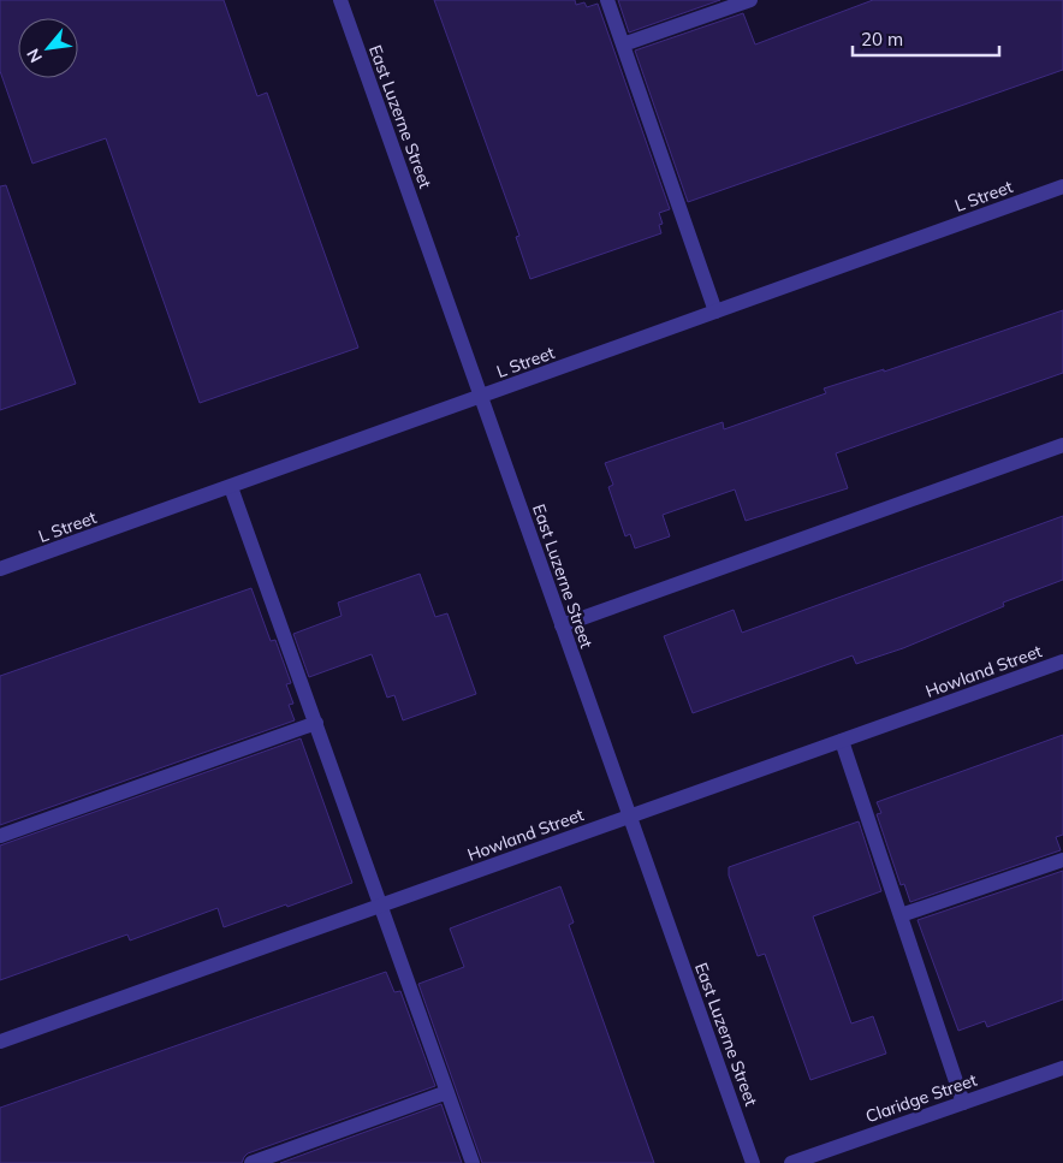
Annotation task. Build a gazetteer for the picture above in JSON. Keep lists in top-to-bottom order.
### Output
{
  "streets": {
    "street": [
      "East Luzerne Street",
      "L Street",
      "Howland Street",
      "Claridge Street"
    ]
  },
  "crossings": [
    ["East Luzerne Street", "L Street"],
    ["East Luzerne Street", "Howland Street"]
  ],
  "scale_bar": "20 m",
  "north": "bottom left"
}
